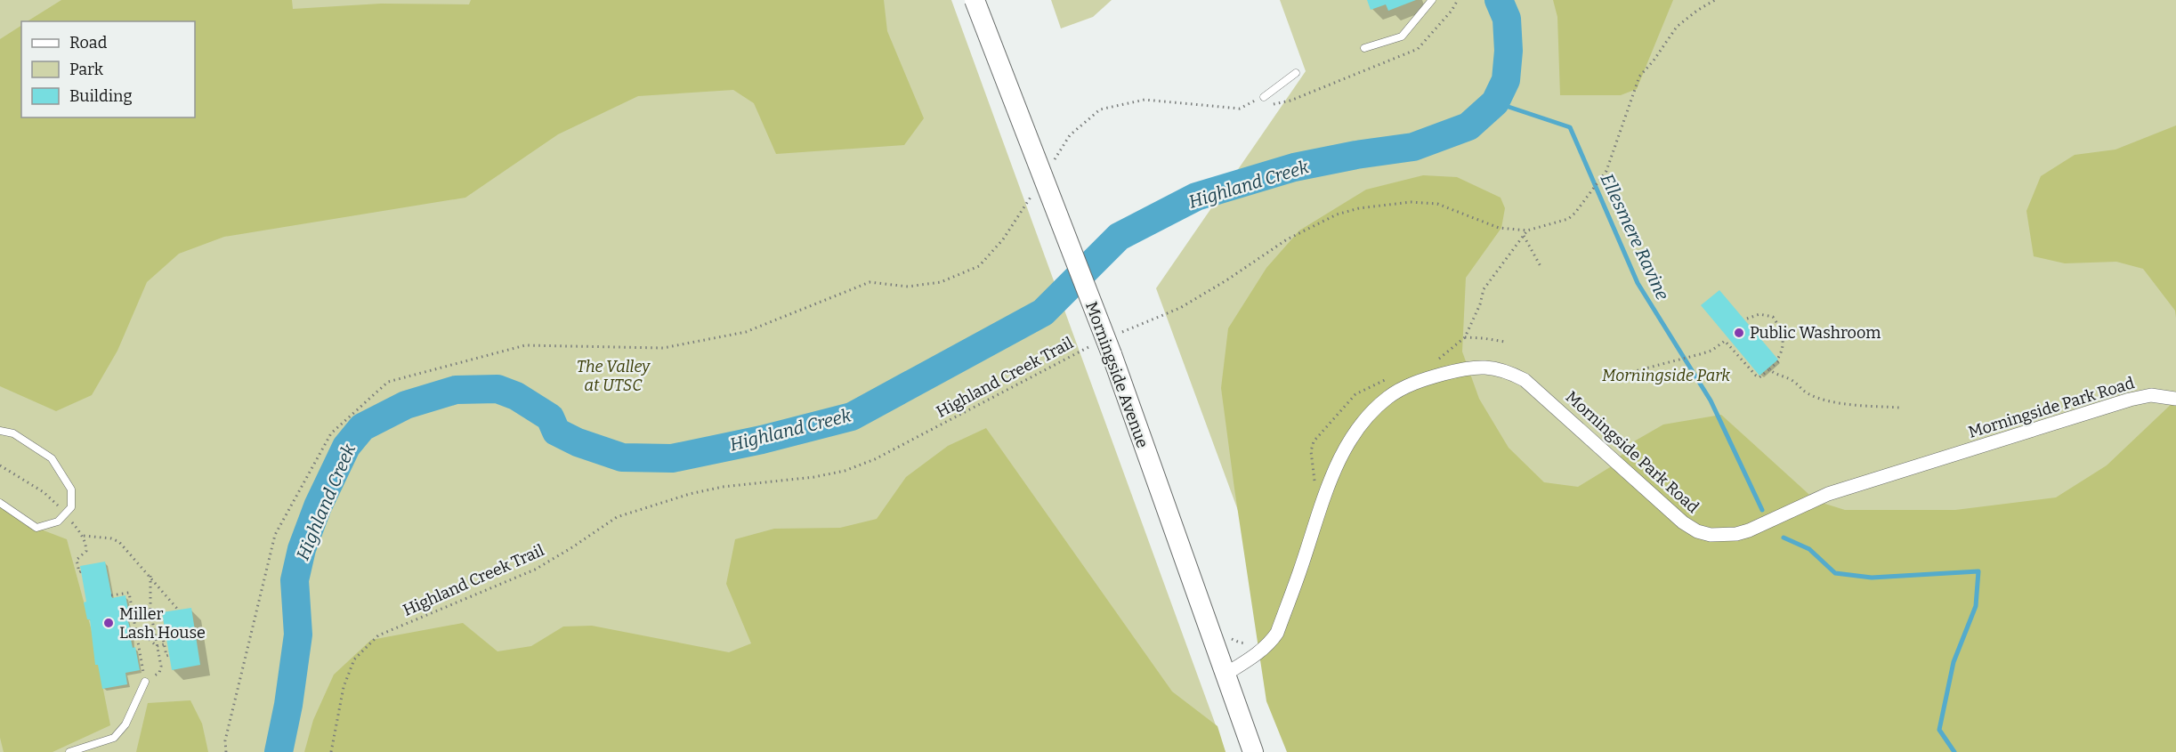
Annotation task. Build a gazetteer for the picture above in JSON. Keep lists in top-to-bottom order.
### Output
{
  "streets": {
    "main road": ["Morningside Avenue"],
    "street": ["Morningside Park Road"],
    "path": ["Highland Creek Trail"]
  },
  "crossings": [
    ["Morningside Avenue", "Morningside Park Road"]
  ],
  "water": ["Highland Creek", "Ellesmere Ravine"],
  "parks": ["The Valley at UTSC", "Morningside Park"],
  "places": ["Public Washroom", "Miller Lash House"],
  "legend": ["Road", "Park", "Building"]
}
